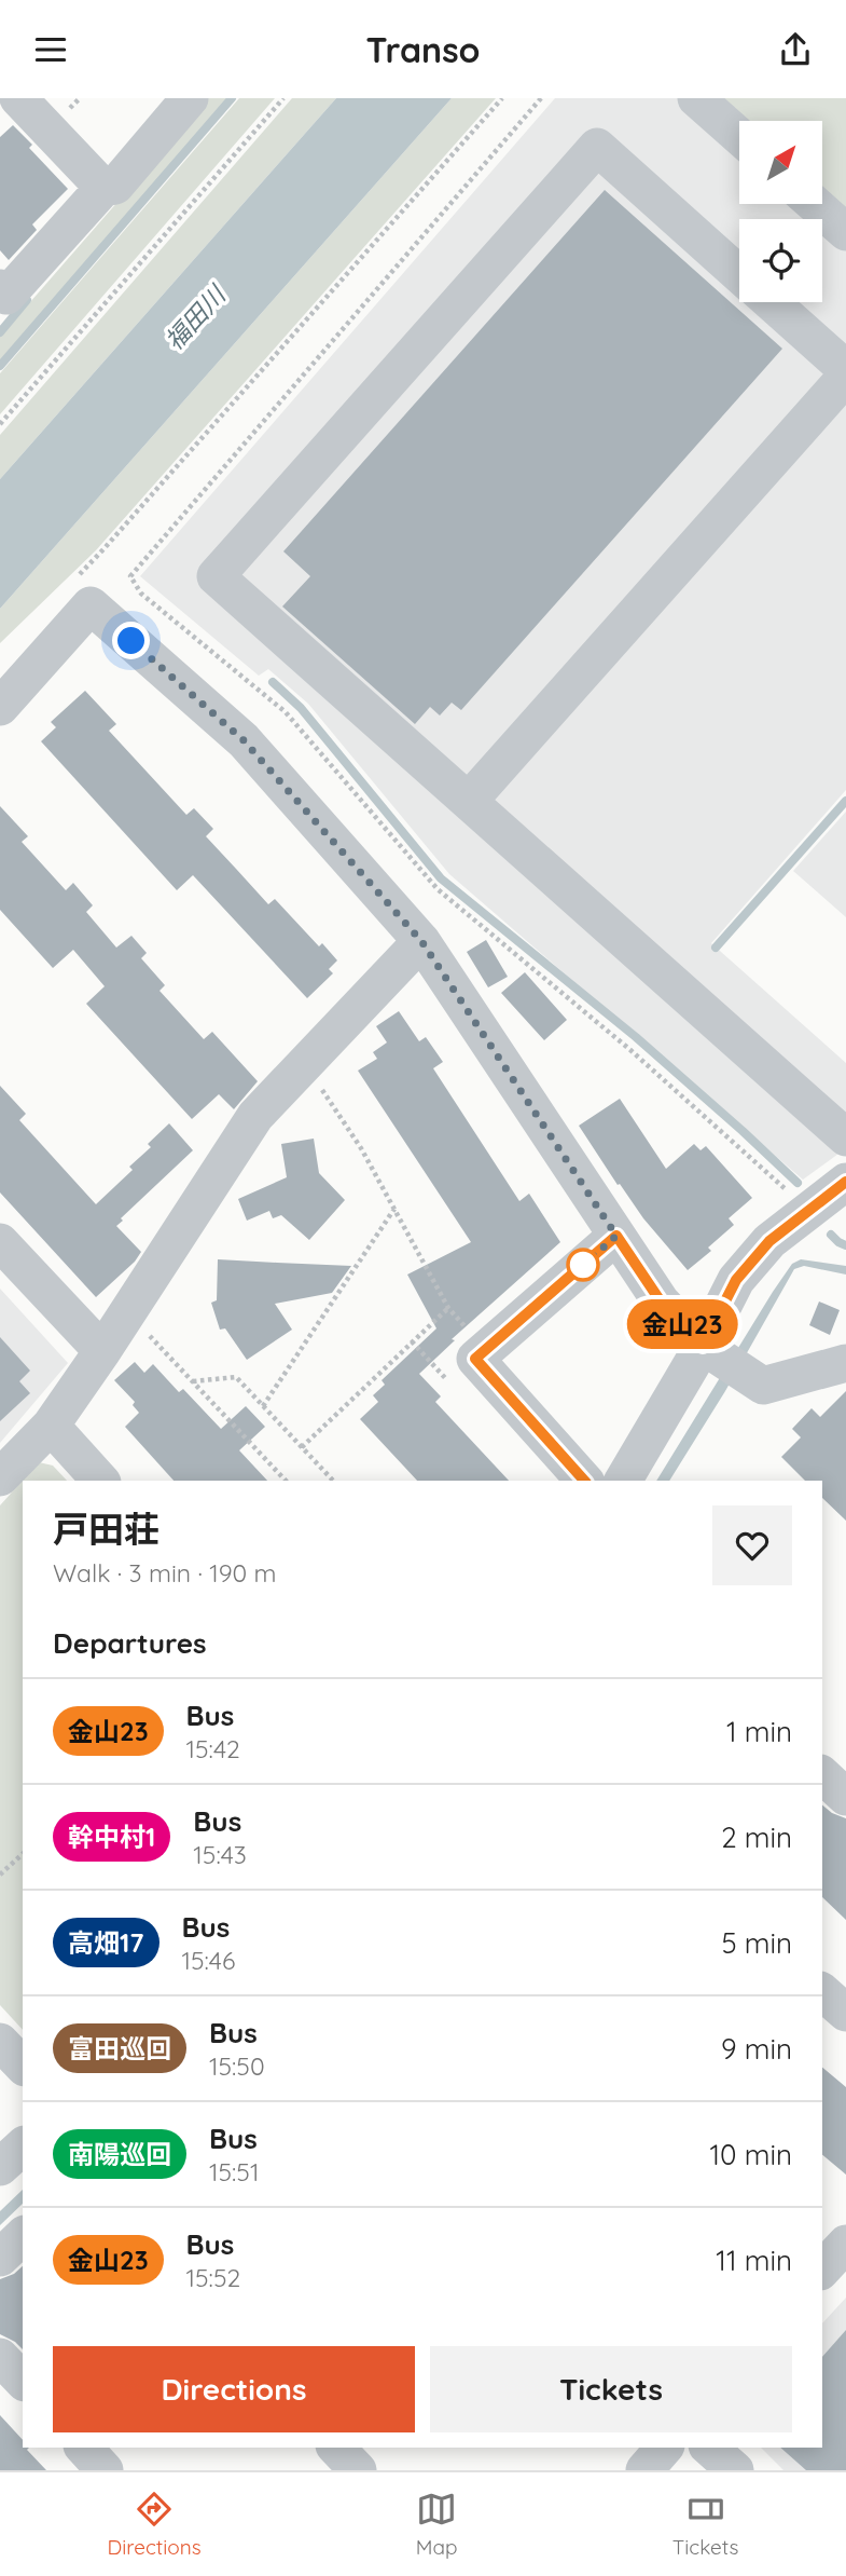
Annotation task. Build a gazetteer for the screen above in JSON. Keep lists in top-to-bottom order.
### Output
{
  "water": ["福田川"],
  "lines": ["bus line 金山23"],
  "north": "top right",
  "page": {
    "header": "Transo",
    "on_map": "金山23",
    "heading": [
      ["戸田荘", "Walk · 3 min · 190 m"],
      "Departures"
    ],
    "list": [
      {
        "mark": "金山23",
        "name": "Bus",
        "note": "15:42",
        "value": "1 min"
      },
      {
        "mark": "幹中村1",
        "name": "Bus",
        "note": "15:43",
        "value": "2 min"
      },
      {
        "mark": "高畑17",
        "name": "Bus",
        "note": "15:46",
        "value": "5 min"
      },
      {
        "mark": "富田巡回",
        "name": "Bus",
        "note": "15:50",
        "value": "9 min"
      },
      {
        "mark": "南陽巡回",
        "name": "Bus",
        "note": "15:51",
        "value": "10 min"
      },
      {
        "mark": "金山23",
        "name": "Bus",
        "note": "15:52",
        "value": "11 min"
      }
    ],
    "buttons": ["Directions", "Tickets"],
    "tabs": ["Directions", "Map", "Tickets"]
  }
}
